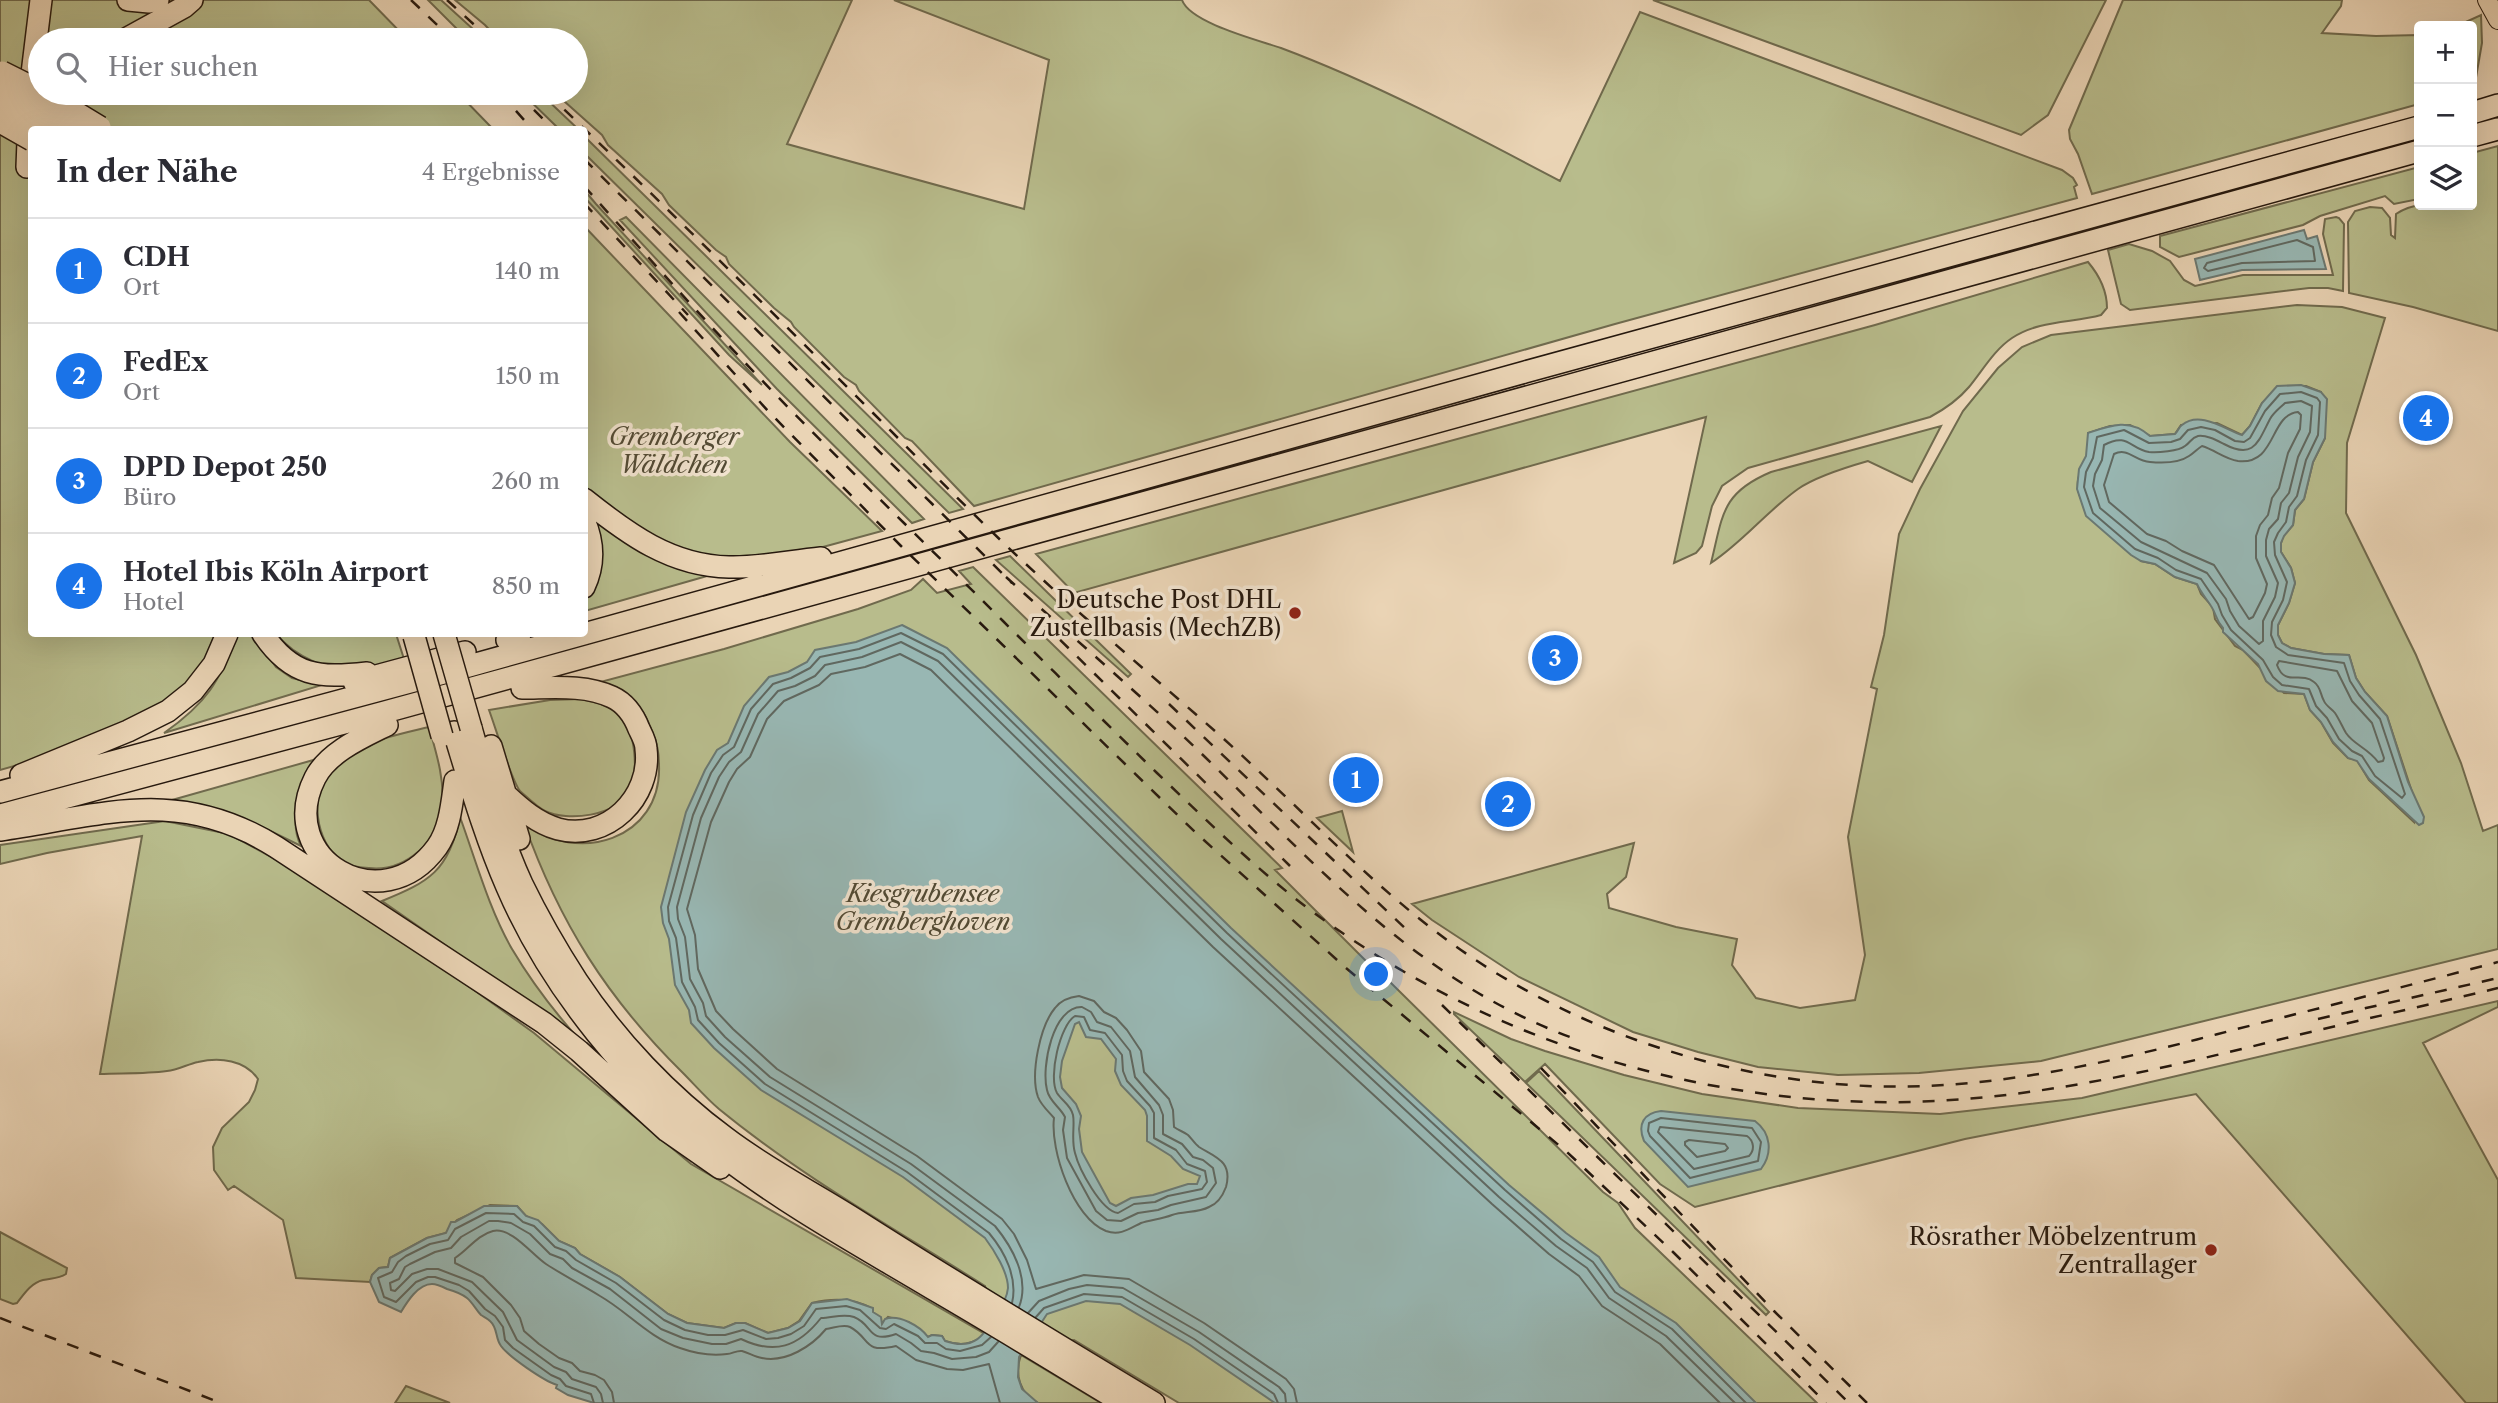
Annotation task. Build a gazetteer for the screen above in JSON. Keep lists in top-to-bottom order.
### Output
{
  "parks": ["Gremberger Wäldchen", "Kiesgrubensee Gremberghoven"],
  "places": ["Deutsche Post DHL Zustellbasis (MechZB)", "Rösrather Möbelzentrum Zentrallager"],
  "page": {
    "map_buttons": ["+", "−"],
    "search": "Hier suchen",
    "heading": ["In der Nähe", "4 Ergebnisse"],
    "list": [
      {
        "mark": "1",
        "name": "CDH",
        "note": "Ort",
        "value": "140 m"
      },
      {
        "mark": "2",
        "name": "FedEx",
        "note": "Ort",
        "value": "150 m"
      },
      {
        "mark": "3",
        "name": "DPD Depot 250",
        "note": "Büro",
        "value": "260 m"
      },
      {
        "mark": "4",
        "name": "Hotel Ibis Köln Airport",
        "note": "Hotel",
        "value": "850 m"
      }
    ],
    "pins": [
      "4",
      "3",
      "1",
      "2"
    ]
  }
}
